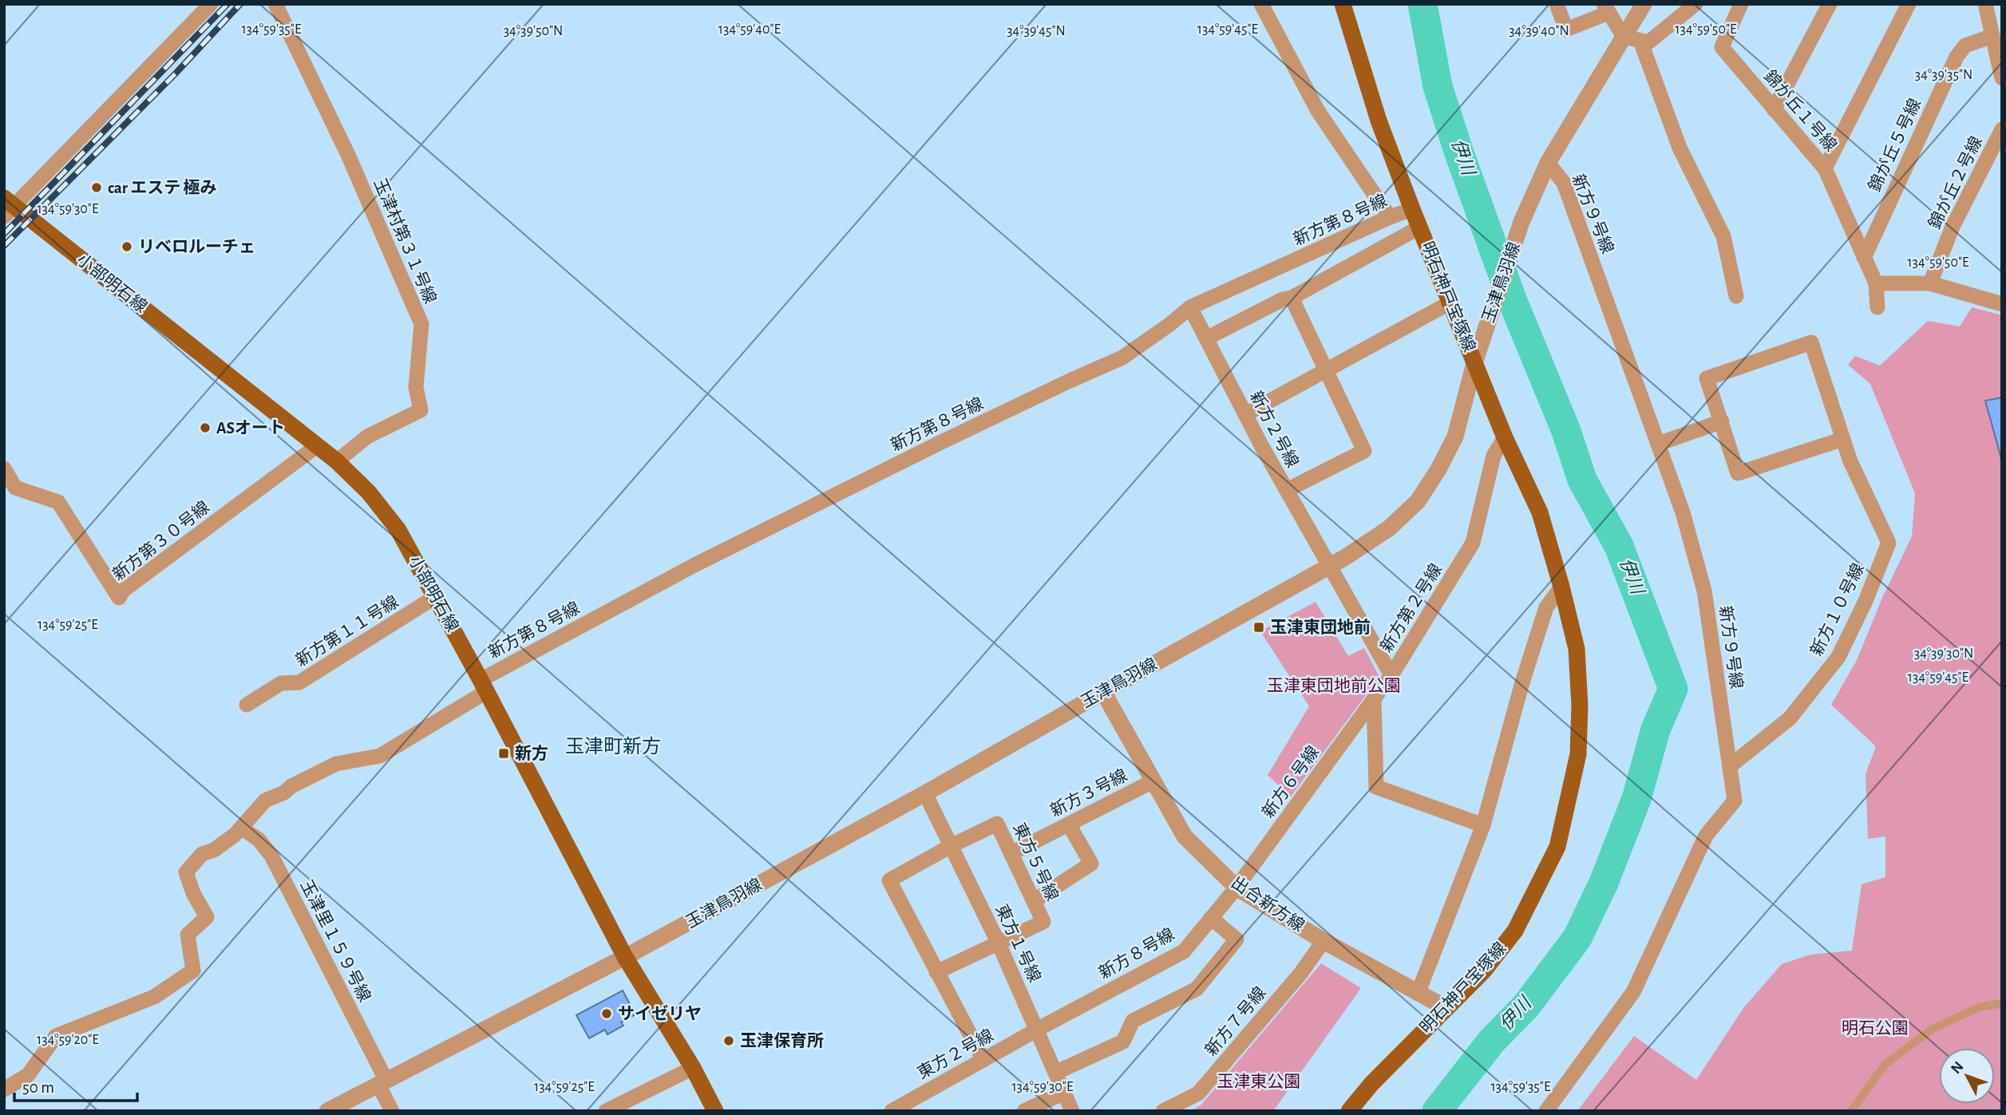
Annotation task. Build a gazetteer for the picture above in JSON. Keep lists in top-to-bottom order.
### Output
{
  "streets": {
    "main road": ["小部明石線", "明石神戸宝塚線"],
    "street": [
      "錦が丘１号線",
      "錦が丘５号線",
      "錦が丘２号線",
      "新方９号線",
      "新方第８号線",
      "玉津村第３１号線",
      "玉津鳥羽線",
      "新方２号線",
      "新方第３０号線",
      "新方第２号線",
      "新方１０号線",
      "新方第１１号線",
      "新方６号線",
      "新方３号線",
      "東方５号線",
      "出合新方線",
      "玉津里１５９号線",
      "東方１号線",
      "新方８号線",
      "新方７号線",
      "東方２号線"
    ]
  },
  "crossings": [
    ["錦が丘１号線", "錦が丘５号線"],
    ["新方９号線", "玉津鳥羽線"],
    ["新方９号線", "新方１０号線"],
    ["新方第８号線", "小部明石線"],
    ["新方第８号線", "明石神戸宝塚線"],
    ["新方第８号線", "新方２号線"],
    ["新方第８号線", "玉津里１５９号線"],
    ["玉津村第３１号線", "小部明石線"],
    ["玉津鳥羽線", "小部明石線"],
    ["玉津鳥羽線", "明石神戸宝塚線"],
    ["玉津鳥羽線", "新方２号線"],
    ["玉津鳥羽線", "出合新方線"],
    ["玉津鳥羽線", "玉津里１５９号線"],
    ["玉津鳥羽線", "東方１号線"],
    ["小部明石線", "新方第３０号線"],
    ["小部明石線", "新方第１１号線"],
    ["明石神戸宝塚線", "新方第２号線"],
    ["明石神戸宝塚線", "出合新方線"],
    ["新方２号線", "新方第２号線"],
    ["新方第２号線", "新方６号線"],
    ["新方６号線", "出合新方線"],
    ["新方６号線", "新方８号線"],
    ["新方３号線", "東方５号線"],
    ["新方３号線", "出合新方線"],
    ["東方５号線", "東方１号線"],
    ["東方５号線", "東方２号線"],
    ["出合新方線", "新方８号線"],
    ["出合新方線", "新方７号線"],
    ["東方１号線", "新方８号線"],
    ["東方１号線", "東方２号線"],
    ["新方８号線", "東方２号線"]
  ],
  "districts": ["玉津町新方"],
  "water": ["伊川"],
  "parks": ["玉津東団地前公園", "明石公園", "玉津東公園"],
  "places": {
    "other": [
      "car エステ 極み",
      "リベロルーチェ",
      "ASオート",
      "サイゼリヤ",
      "玉津保育所"
    ],
    "transit": ["玉津東団地前", "新方"]
  },
  "scale_bar": "50 m",
  "north": "top left",
  "coordinates": [
    "134°59'50\"E",
    "134°59'35\"E",
    "134°59'40\"E",
    "134°59'45\"E",
    "34°39'50\"N",
    "34°39'45\"N",
    "34°39'40\"N",
    "34°39'35\"N",
    "134°59'30\"E",
    "134°59'25\"E",
    "34°39'30\"N",
    "134°59'20\"E"
  ]
}
